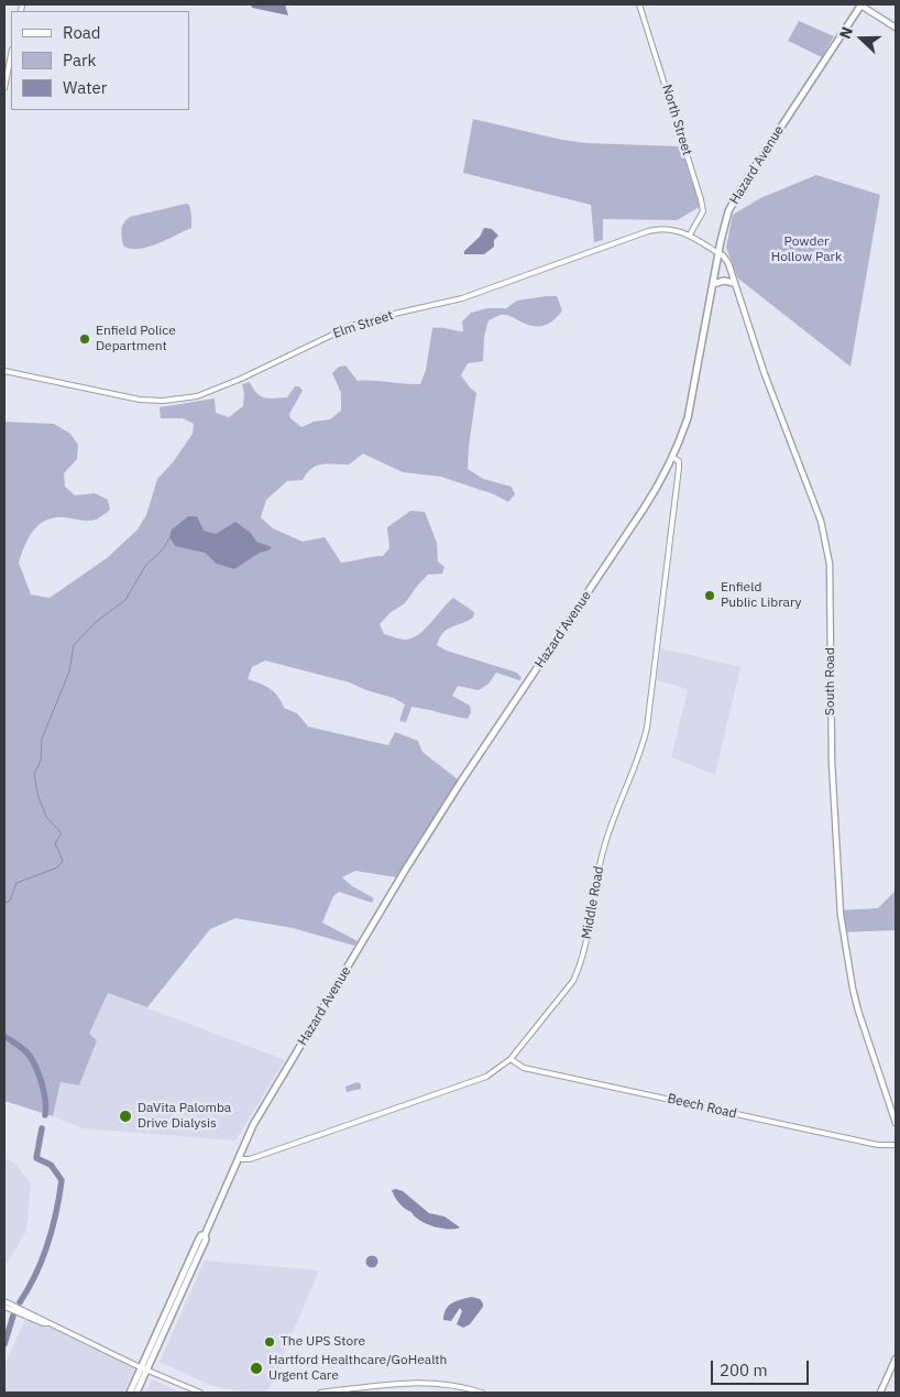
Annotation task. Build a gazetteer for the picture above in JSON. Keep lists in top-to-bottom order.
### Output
{
  "streets": {
    "main road": ["Hazard Avenue", "South Road"],
    "street": [
      "North Street",
      "Elm Street",
      "Middle Road",
      "Beech Road"
    ]
  },
  "crossings": [
    ["North Street", "Elm Street"],
    ["Hazard Avenue", "Elm Street"],
    ["Hazard Avenue", "South Road"],
    ["Hazard Avenue", "Middle Road"],
    ["Elm Street", "South Road"],
    ["Middle Road", "Beech Road"]
  ],
  "parks": ["Powder Hollow Park"],
  "places": [
    "Enfield Police Department",
    "Enfield Public Library",
    "DaVita Palomba Drive Dialysis",
    "The UPS Store",
    "Hartford Healthcare/GoHealth Urgent Care"
  ],
  "legend": ["Road", "Park", "Water"],
  "scale_bar": "200 m",
  "north": "left"
}
